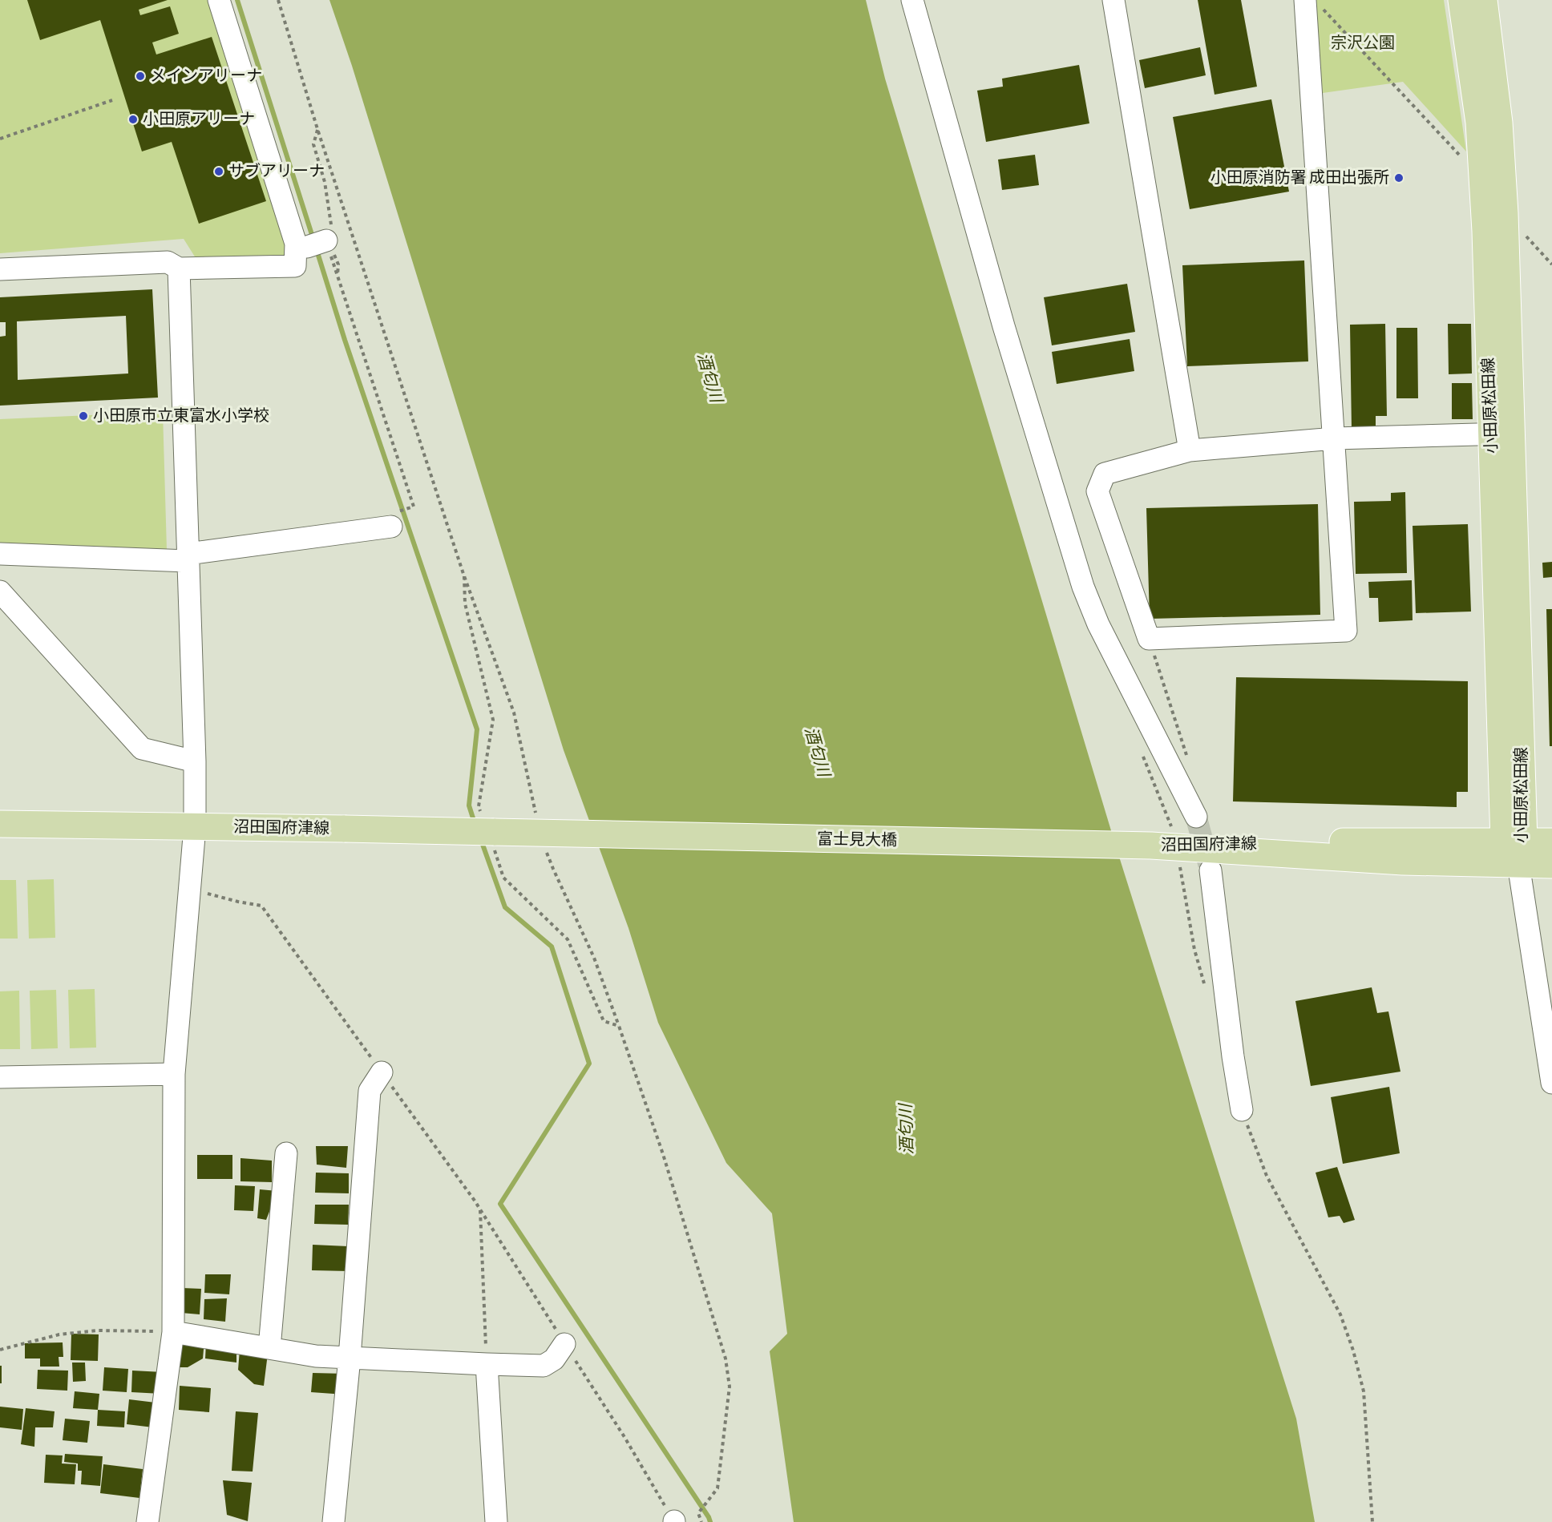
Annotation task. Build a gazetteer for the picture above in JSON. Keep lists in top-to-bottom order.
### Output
{
  "streets": {
    "main road": ["小田原松田線", "沼田国府津線", "富士見大橋"]
  },
  "crossings": [
    ["小田原松田線", "沼田国府津線"],
    ["沼田国府津線", "富士見大橋"]
  ],
  "water": ["酒匂川"],
  "parks": ["宗沢公園"],
  "places": [
    "メインアリーナ",
    "小田原アリーナ",
    "サブアリーナ",
    "小田原消防署 成田出張所",
    "小田原市立東富水小学校"
  ]
}
